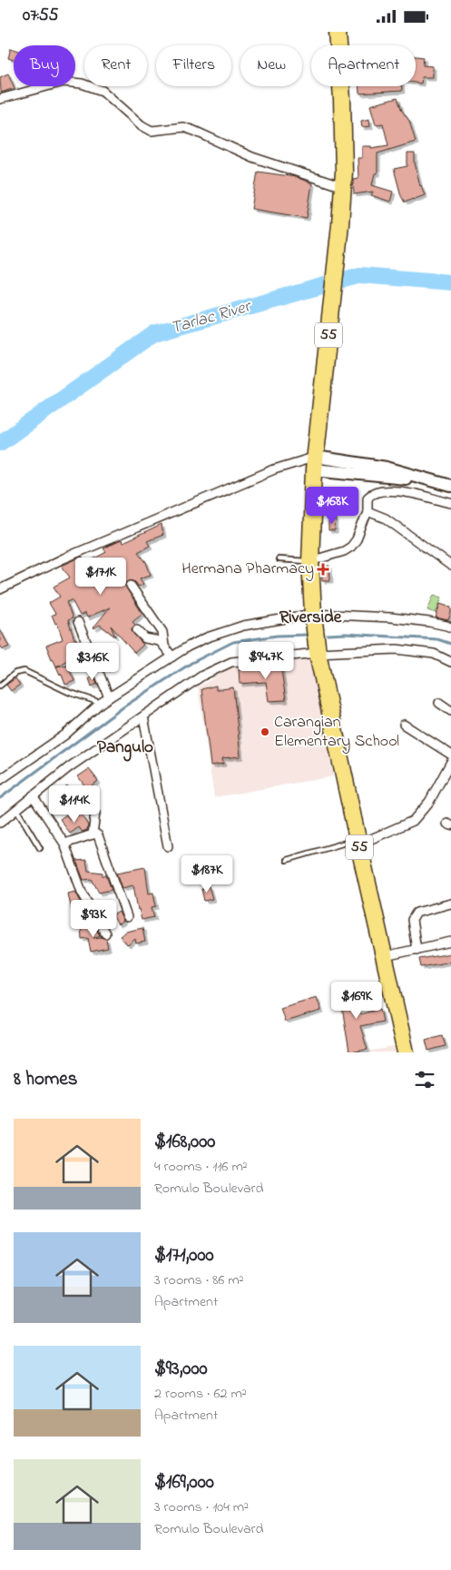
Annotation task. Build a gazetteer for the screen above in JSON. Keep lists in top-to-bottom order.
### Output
{
  "streets": {
    "highway": ["55"]
  },
  "districts": ["Riverside", "Pangulo"],
  "water": ["Tarlac River"],
  "places": {
    "health": ["Hermana Pharmacy"],
    "other": ["Carangian Elementary School"]
  },
  "page": {
    "status": "07:55",
    "chip": [
      "Buy",
      "Rent",
      "Filters",
      "New",
      "Apartment"
    ],
    "price": [
      "$168K",
      "$171K",
      "$94.7K",
      "$316K",
      "$114K",
      "$187K",
      "$93K",
      "$169K"
    ],
    "heading": "8 homes",
    "list": [
      {
        "name": "$168,000",
        "note": "4 rooms · 116 m² · Romulo Boulevard"
      },
      {
        "name": "$171,000",
        "note": "3 rooms · 86 m² · Apartment"
      },
      {
        "name": "$93,000",
        "note": "2 rooms · 62 m² · Apartment"
      },
      {
        "name": "$169,000",
        "note": "3 rooms · 104 m² · Romulo Boulevard"
      }
    ]
  }
}
